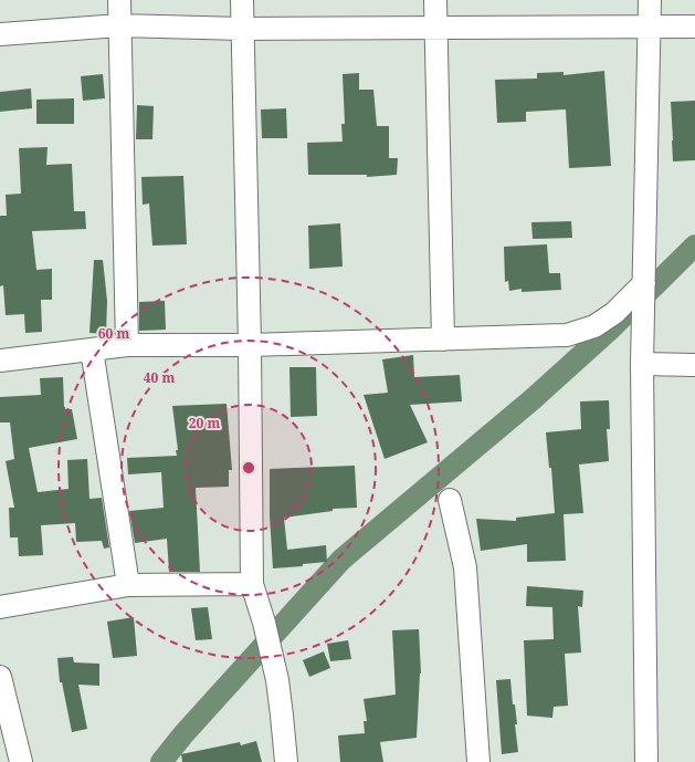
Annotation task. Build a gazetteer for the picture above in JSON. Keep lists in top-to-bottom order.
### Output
{
  "rings": ["60 m", "40 m", "20 m"]
}
